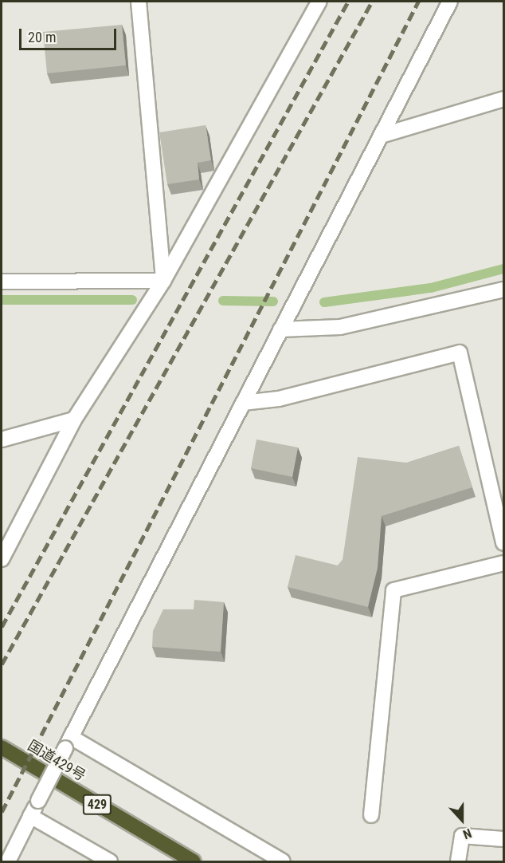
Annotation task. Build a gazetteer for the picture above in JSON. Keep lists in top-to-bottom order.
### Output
{
  "streets": {
    "highway": ["国道429号", "429"]
  },
  "scale_bar": "20 m",
  "north": "bottom"
}
